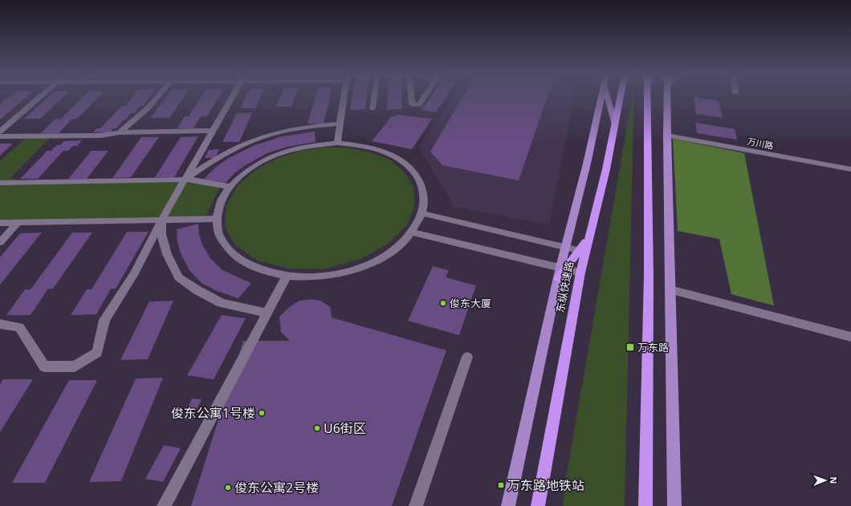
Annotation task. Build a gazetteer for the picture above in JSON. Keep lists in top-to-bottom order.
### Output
{
  "streets": {
    "highway": ["东纵快速路"],
    "street": ["万川路"]
  },
  "places": {
    "other": [
      "俊东大厦",
      "俊东公寓1号楼",
      "U6街区",
      "俊东公寓2号楼"
    ],
    "transit": ["万东路", "万东路地铁站"]
  },
  "north": "right"
}
